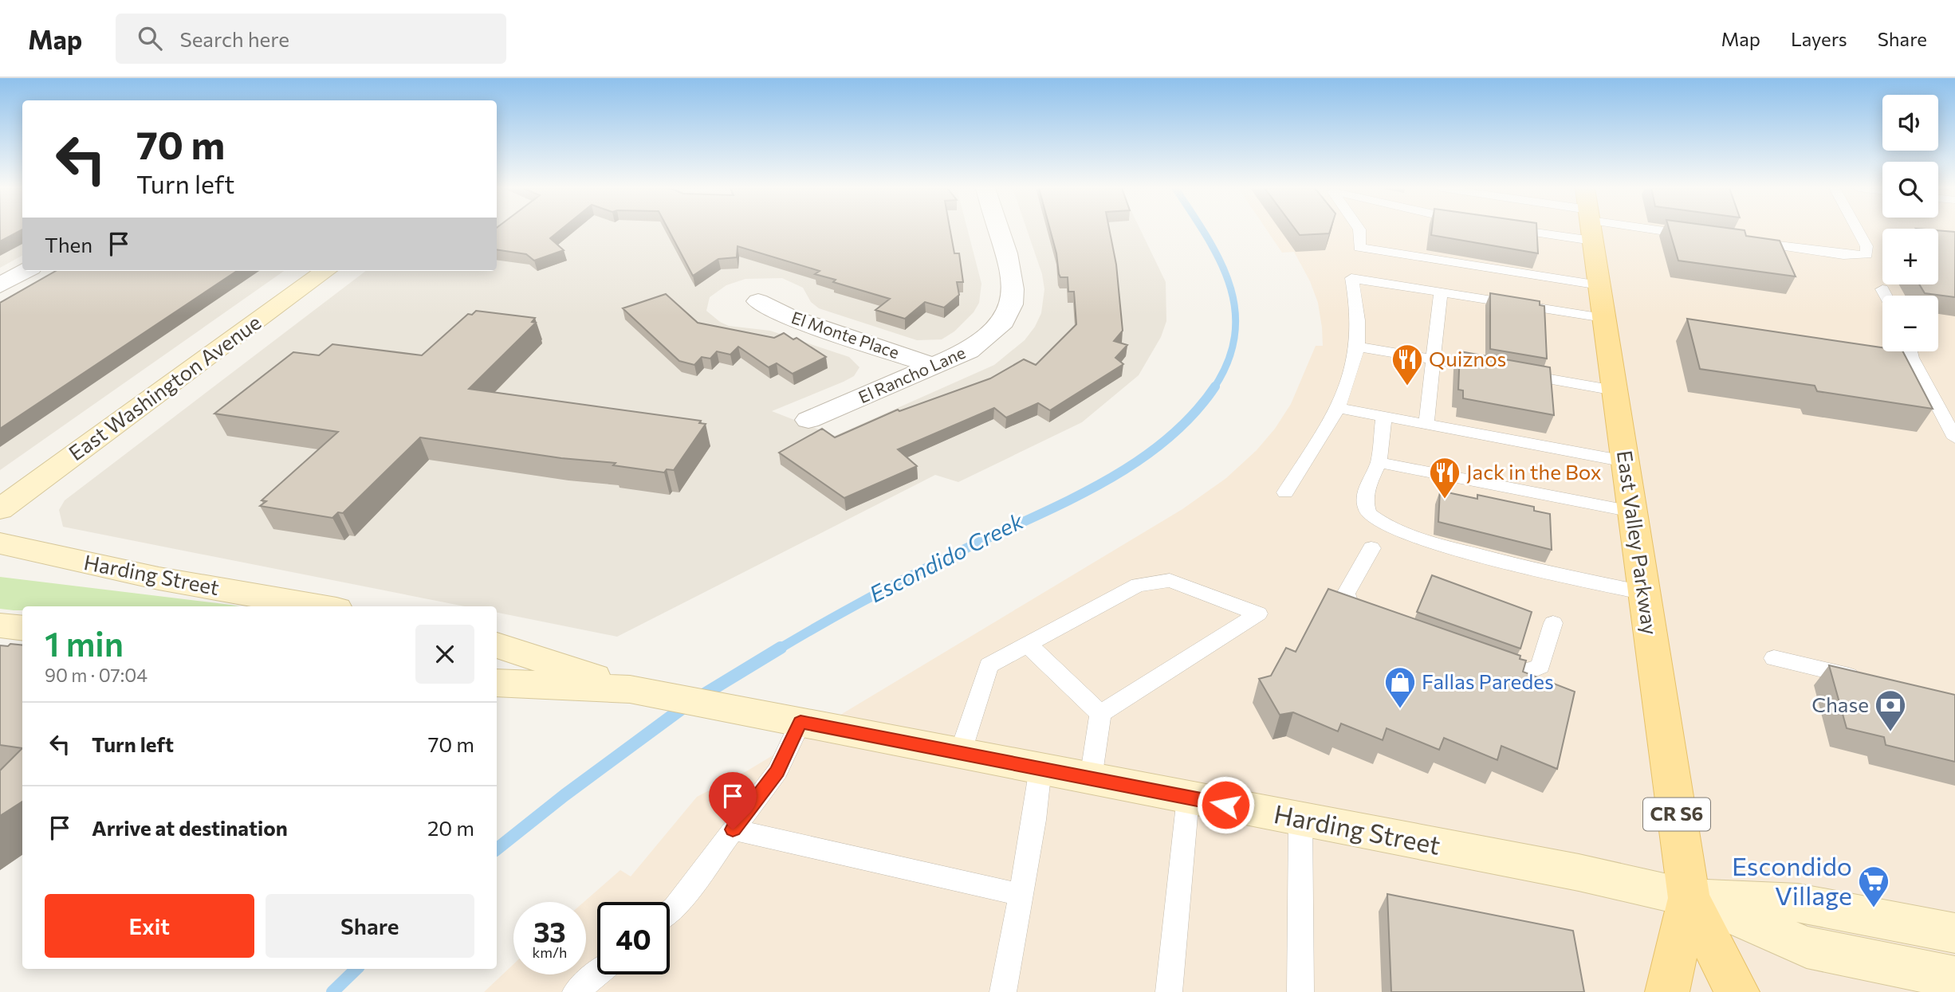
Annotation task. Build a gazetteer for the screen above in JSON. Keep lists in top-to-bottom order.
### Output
{
  "streets": {
    "main road": ["East Valley Parkway", "CR S6"],
    "street": [
      "El Monte Place",
      "El Rancho Lane",
      "East Washington Avenue",
      "Harding Street"
    ]
  },
  "crossings": [
    ["El Monte Place", "El Rancho Lane"],
    ["East Valley Parkway", "Harding Street"]
  ],
  "water": ["Escondido Creek"],
  "places": {
    "restaurant": ["Quiznos", "Jack in the Box"],
    "shop": ["Fallas Paredes"],
    "bank": ["Chase"],
    "supermarket": ["Escondido Village"]
  },
  "page": {
    "header": "Map",
    "search": "Search here",
    "nav": ["Map", "Layers", "Share"],
    "map_buttons": ["+", "−"],
    "turn": ["70 m", "Turn left"],
    "then": "Then",
    "heading": ["1 min", "90 m · 07:04"],
    "list": [
      {
        "name": "Turn left",
        "value": "70 m"
      },
      {
        "name": "Arrive at destination",
        "value": "20 m"
      }
    ],
    "buttons": ["Exit", "Share"],
    "speed": "33 km/h",
    "limit": "40"
  }
}
